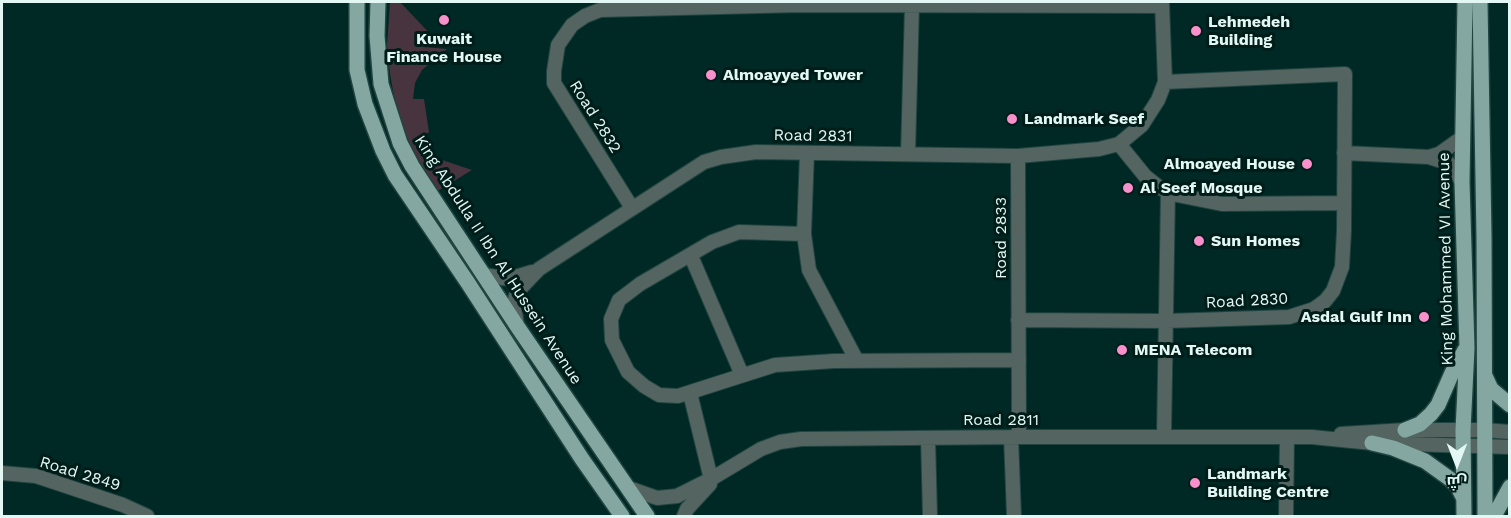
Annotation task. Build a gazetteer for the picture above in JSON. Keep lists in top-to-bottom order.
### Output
{
  "streets": {
    "main road": ["King Mohammed VI Avenue", "King Abdulla II Ibn Al Hussein Avenue"],
    "street": [
      "Road 2832",
      "Road 2831",
      "Road 2833",
      "Road 2830",
      "Road 2811",
      "Road 2849"
    ]
  },
  "crossings": [
    ["Road 2832", "Road 2831"],
    ["Road 2831", "Road 2833"],
    ["Road 2831", "King Abdulla II Ibn Al Hussein Avenue"],
    ["Road 2831", "Road 2830"],
    ["Road 2833", "Road 2811"],
    ["King Mohammed VI Avenue", "Road 2811"],
    ["King Abdulla II Ibn Al Hussein Avenue", "Road 2811"]
  ],
  "places": [
    "Kuwait Finance House",
    "Lehmedeh Building",
    "Almoayyed Tower",
    "Landmark Seef",
    "Almoayed House",
    "Al Seef Mosque",
    "Sun Homes",
    "Asdal Gulf Inn",
    "MENA Telecom",
    "Landmark Building Centre"
  ],
  "north": "bottom"
}
